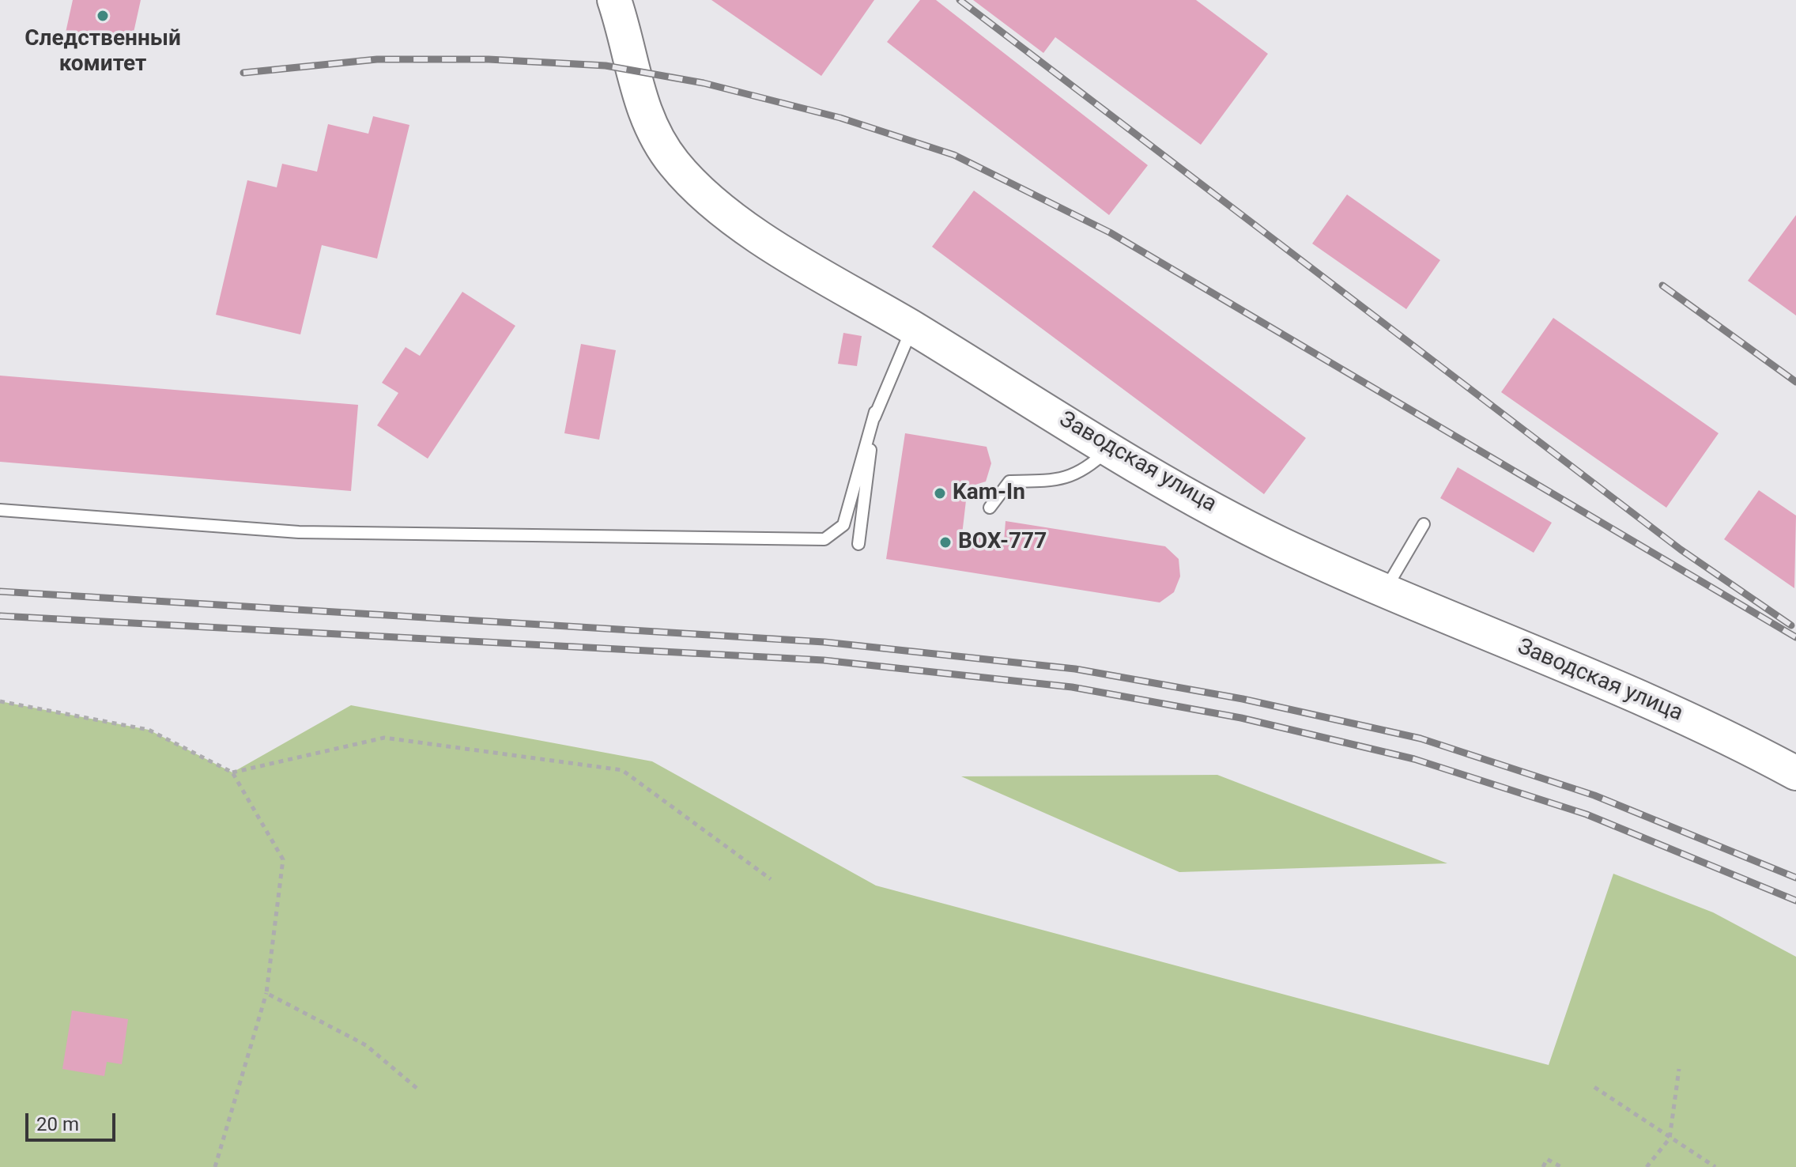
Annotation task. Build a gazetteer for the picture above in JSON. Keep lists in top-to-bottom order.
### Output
{
  "streets": {
    "main road": ["Заводская улица"]
  },
  "places": ["Следственный комитет", "Kam-In", "ВОХ-777"],
  "scale_bar": "20 m"
}
